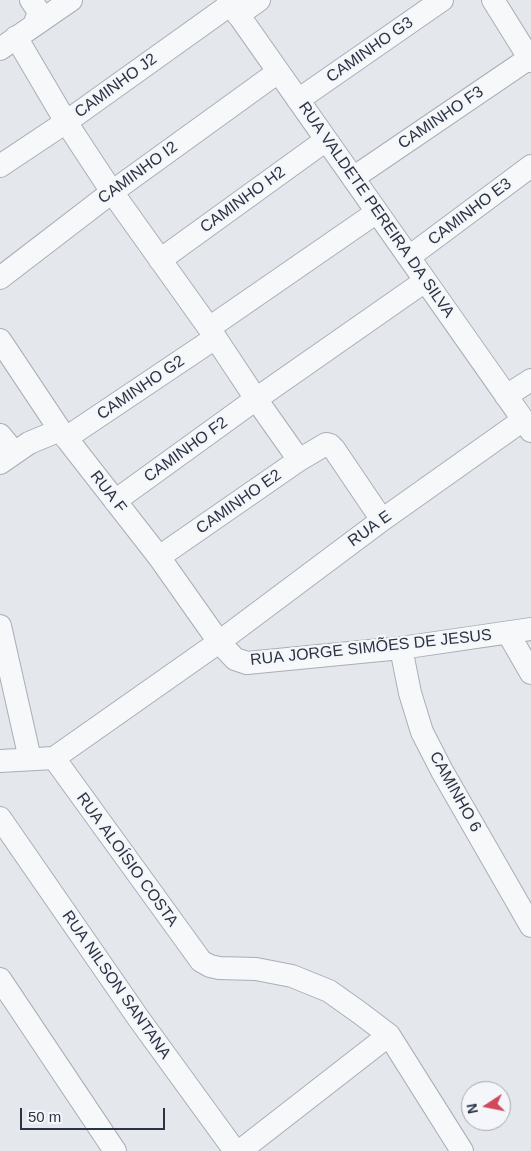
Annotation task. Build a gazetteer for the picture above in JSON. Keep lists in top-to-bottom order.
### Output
{
  "streets": {
    "street": [
      "CAMINHO G3",
      "CAMINHO J2",
      "CAMINHO F3",
      "CAMINHO I2",
      "CAMINHO H2",
      "RUA VALDETE PEREIRA DA SILVA",
      "CAMINHO E3",
      "CAMINHO G2",
      "CAMINHO F2",
      "RUA F",
      "CAMINHO E2",
      "RUA E",
      "RUA JORGE SIMÕES DE JESUS",
      "CAMINHO 6",
      "RUA ALOÍSIO COSTA",
      "RUA NILSON SANTANA"
    ]
  },
  "crossings": [
    ["CAMINHO G3", "RUA VALDETE PEREIRA DA SILVA"],
    ["CAMINHO J2", "RUA VALDETE PEREIRA DA SILVA"],
    ["CAMINHO F3", "RUA VALDETE PEREIRA DA SILVA"],
    ["CAMINHO I2", "RUA VALDETE PEREIRA DA SILVA"],
    ["CAMINHO H2", "RUA VALDETE PEREIRA DA SILVA"],
    ["RUA VALDETE PEREIRA DA SILVA", "CAMINHO E3"],
    ["RUA VALDETE PEREIRA DA SILVA", "CAMINHO G2"],
    ["RUA VALDETE PEREIRA DA SILVA", "CAMINHO F2"],
    ["RUA VALDETE PEREIRA DA SILVA", "RUA E"],
    ["CAMINHO G2", "RUA F"],
    ["CAMINHO F2", "RUA F"],
    ["RUA F", "CAMINHO E2"],
    ["RUA F", "RUA E"],
    ["RUA F", "RUA JORGE SIMÕES DE JESUS"],
    ["CAMINHO E2", "RUA E"],
    ["RUA E", "RUA JORGE SIMÕES DE JESUS"],
    ["RUA E", "RUA ALOÍSIO COSTA"],
    ["RUA JORGE SIMÕES DE JESUS", "CAMINHO 6"]
  ],
  "scale_bar": "50 m",
  "north": "left"
}
